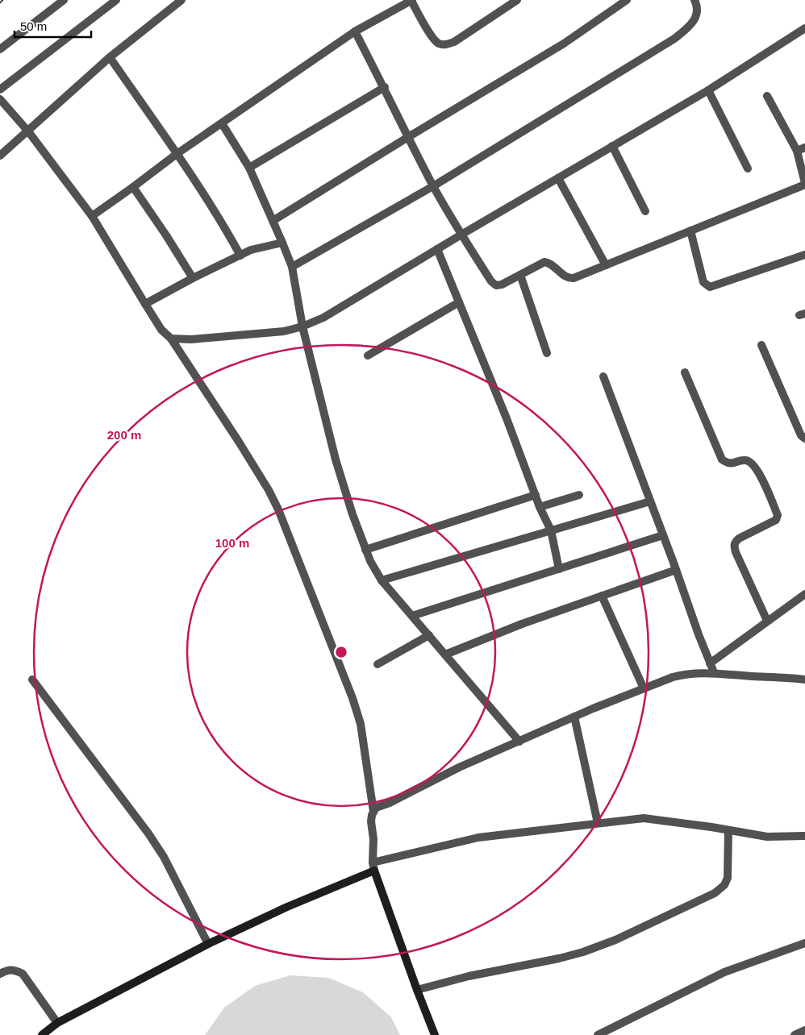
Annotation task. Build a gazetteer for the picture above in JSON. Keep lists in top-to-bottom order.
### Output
{
  "scale_bar": "50 m",
  "rings": ["200 m", "100 m"]
}
